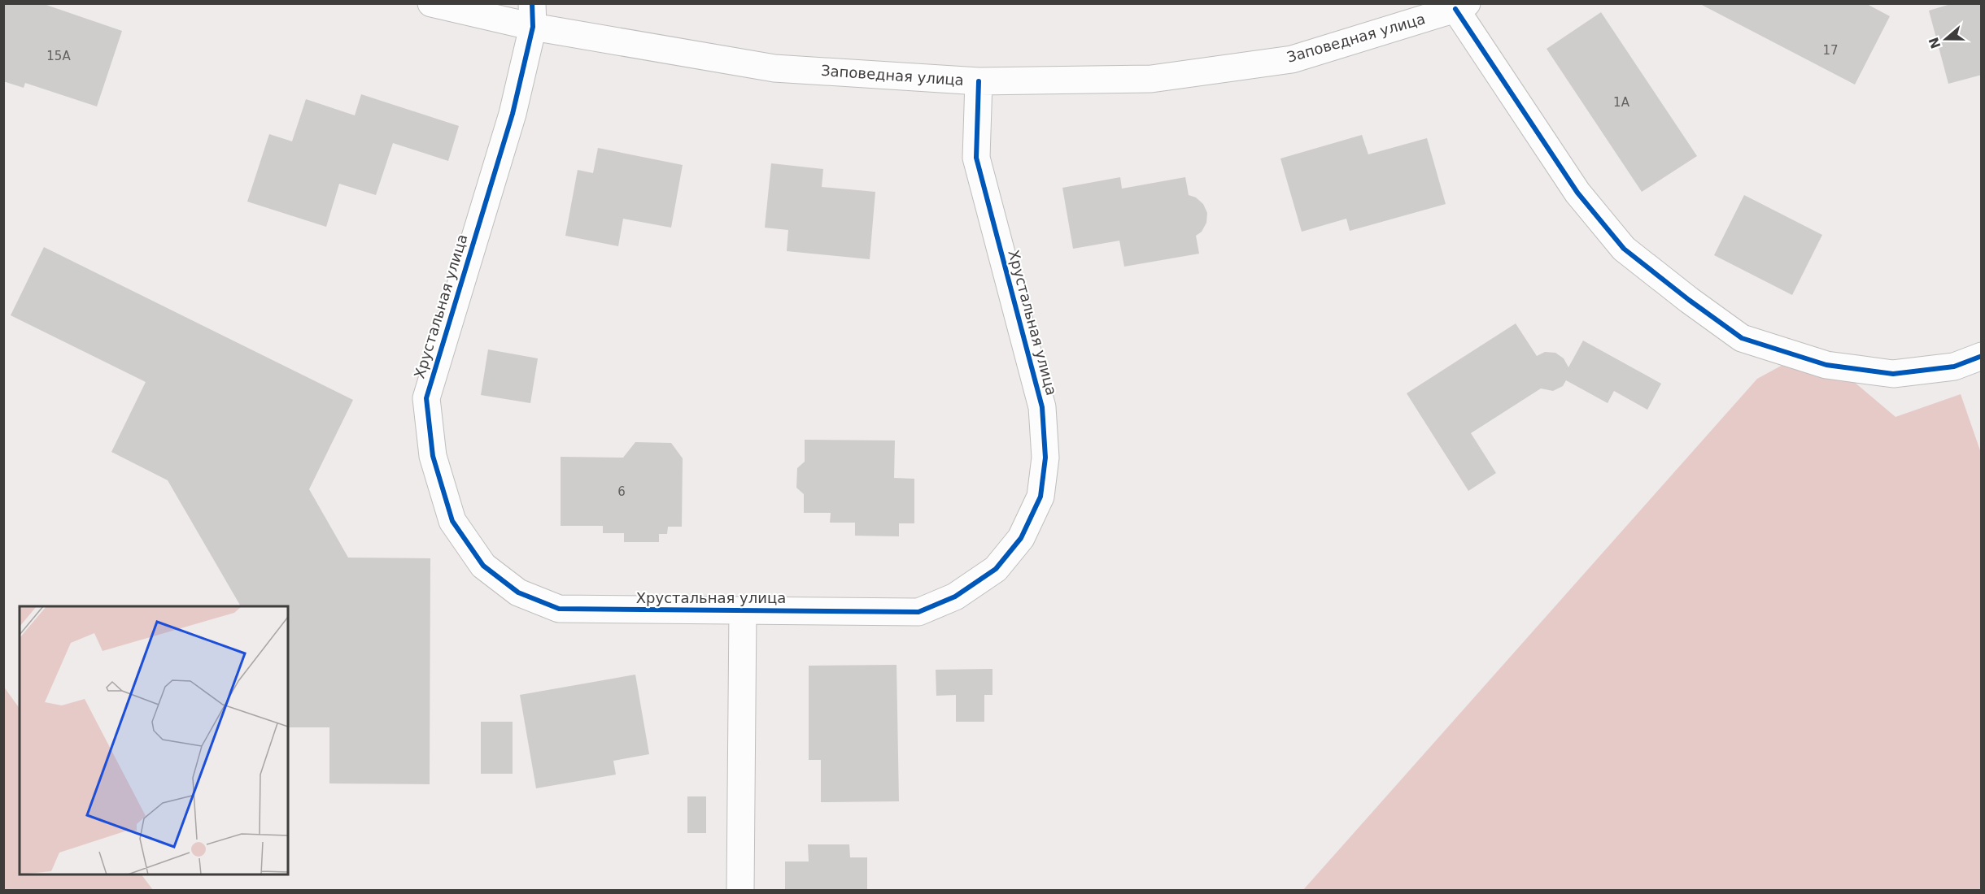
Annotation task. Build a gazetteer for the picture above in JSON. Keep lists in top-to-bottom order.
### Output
{
  "streets": {
    "street": ["Заповедная улица", "Хрустальная улица"]
  },
  "crossings": [
    ["Заповедная улица", "Хрустальная улица"]
  ],
  "house_numbers": [
    "17",
    "15А",
    "1А",
    "6"
  ],
  "north": "left"
}
